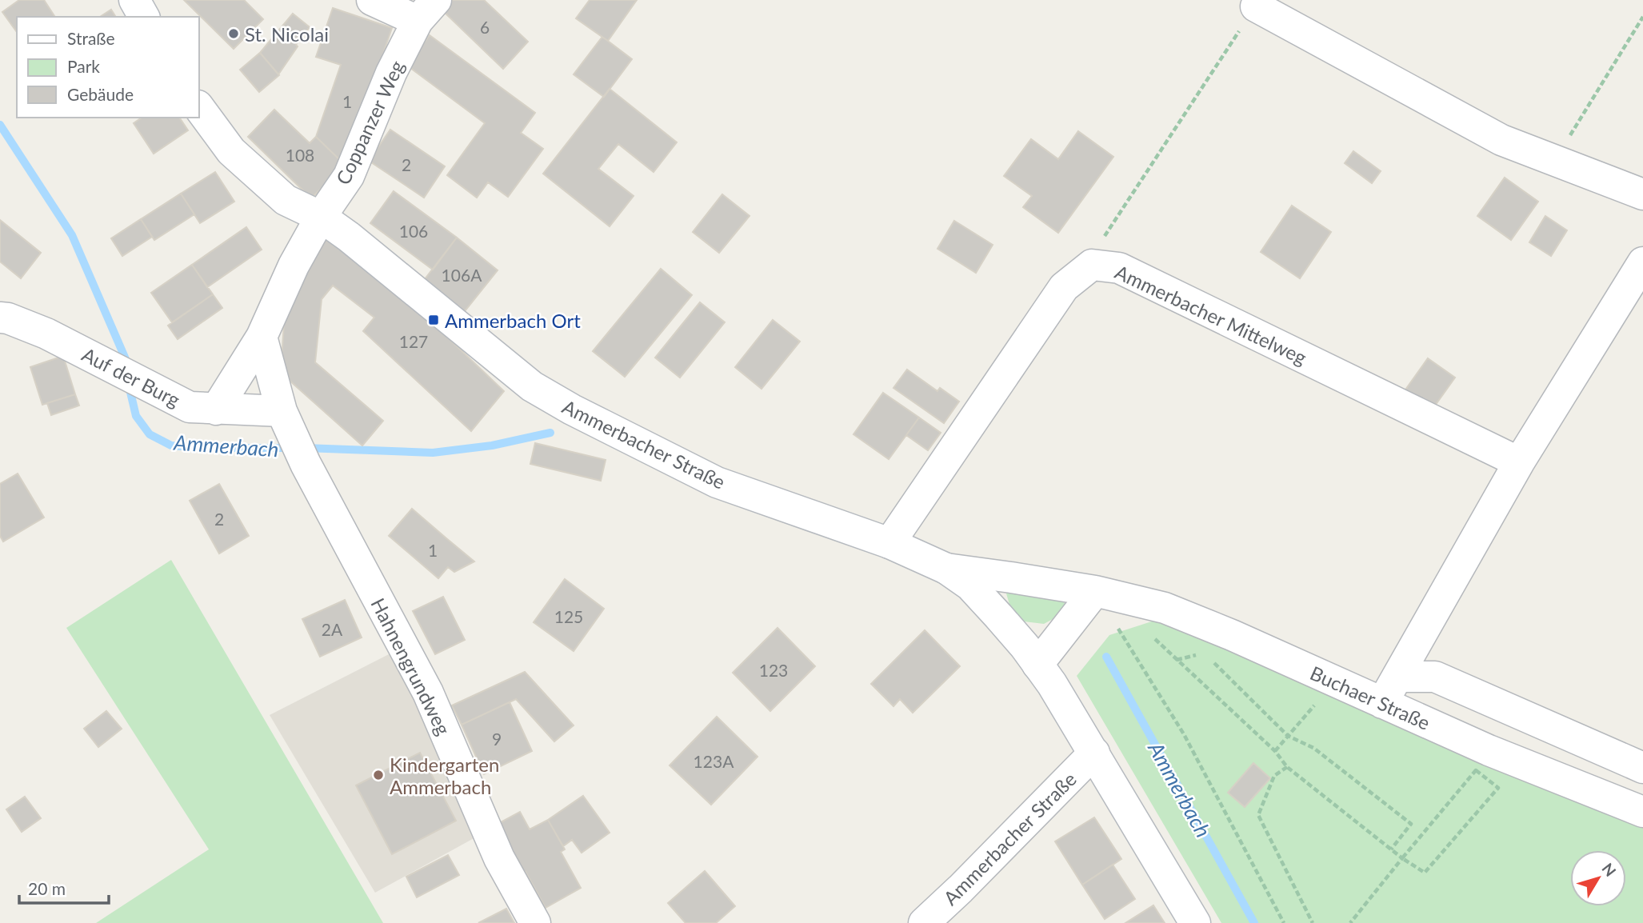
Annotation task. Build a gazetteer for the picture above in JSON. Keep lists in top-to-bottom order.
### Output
{
  "streets": {
    "street": [
      "Coppanzer Weg",
      "Ammerbacher Mittelweg",
      "Auf der Burg",
      "Ammerbacher Straße",
      "Hahnengrundweg",
      "Buchaer Straße"
    ]
  },
  "crossings": [
    ["Coppanzer Weg", "Ammerbacher Straße"],
    ["Coppanzer Weg", "Hahnengrundweg"],
    ["Ammerbacher Mittelweg", "Ammerbacher Straße"],
    ["Ammerbacher Straße", "Buchaer Straße"]
  ],
  "water": ["Ammerbach"],
  "places": {
    "other": ["St. Nicolai", "Kindergarten Ammerbach"],
    "transit": ["Ammerbach Ort"]
  },
  "house_numbers": [
    "6",
    "1",
    "108",
    "2",
    "106",
    "106A",
    "127",
    "2",
    "1",
    "125",
    "2A",
    "123",
    "9",
    "123A"
  ],
  "legend": ["Straße", "Park", "Gebäude"],
  "scale_bar": "20 m",
  "north": "top right"
}
